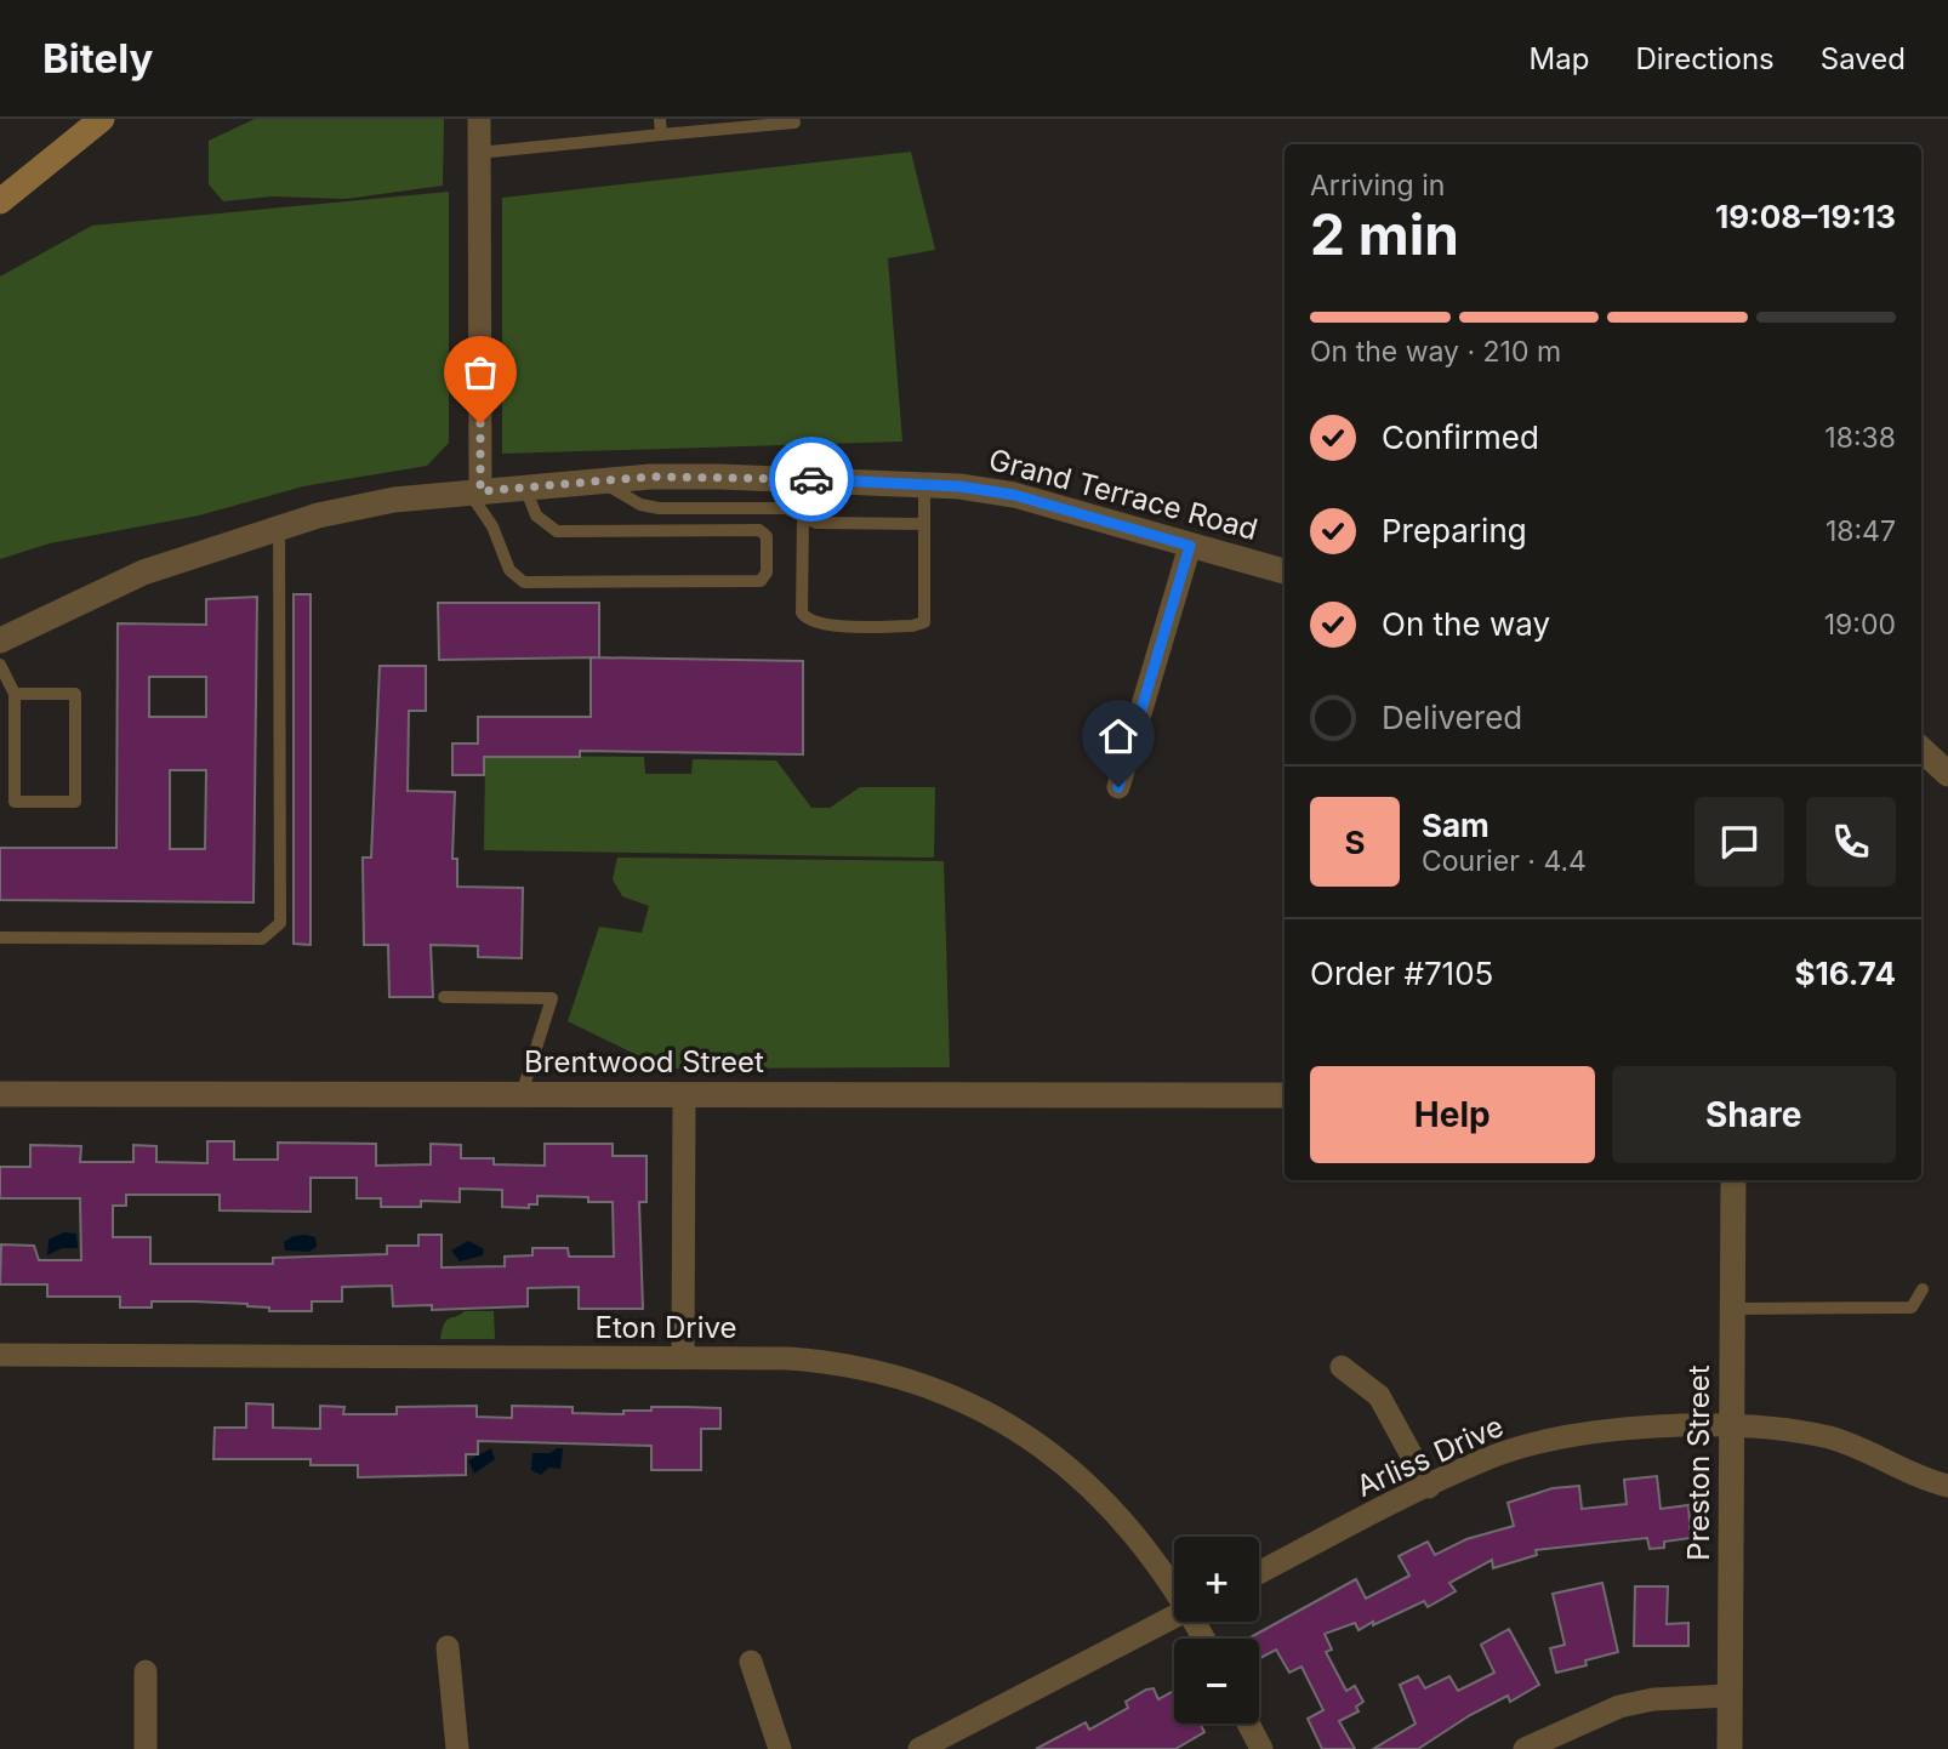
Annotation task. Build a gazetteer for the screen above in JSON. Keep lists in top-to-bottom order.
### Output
{
  "streets": {
    "street": [
      "Grand Terrace Road",
      "Brentwood Street",
      "Eton Drive",
      "Arliss Drive",
      "Preston Street"
    ]
  },
  "crossings": [
    ["Arliss Drive", "Preston Street"]
  ],
  "page": {
    "header": "Bitely",
    "nav": ["Map", "Directions", "Saved"],
    "heading": ["2 min", "Arriving in", "19:08–19:13"],
    "panel": [
      "Sam",
      "Courier · 4.4",
      "Order #7105",
      "$16.74"
    ],
    "bar": "On the way · 210 m",
    "list": [
      ["Confirmed", "18:38"],
      ["Preparing", "18:47"],
      ["On the way", "19:00"],
      "Delivered"
    ],
    "round": "S",
    "buttons": ["Help", "Share"],
    "map_buttons": ["+", "−"]
  }
}
